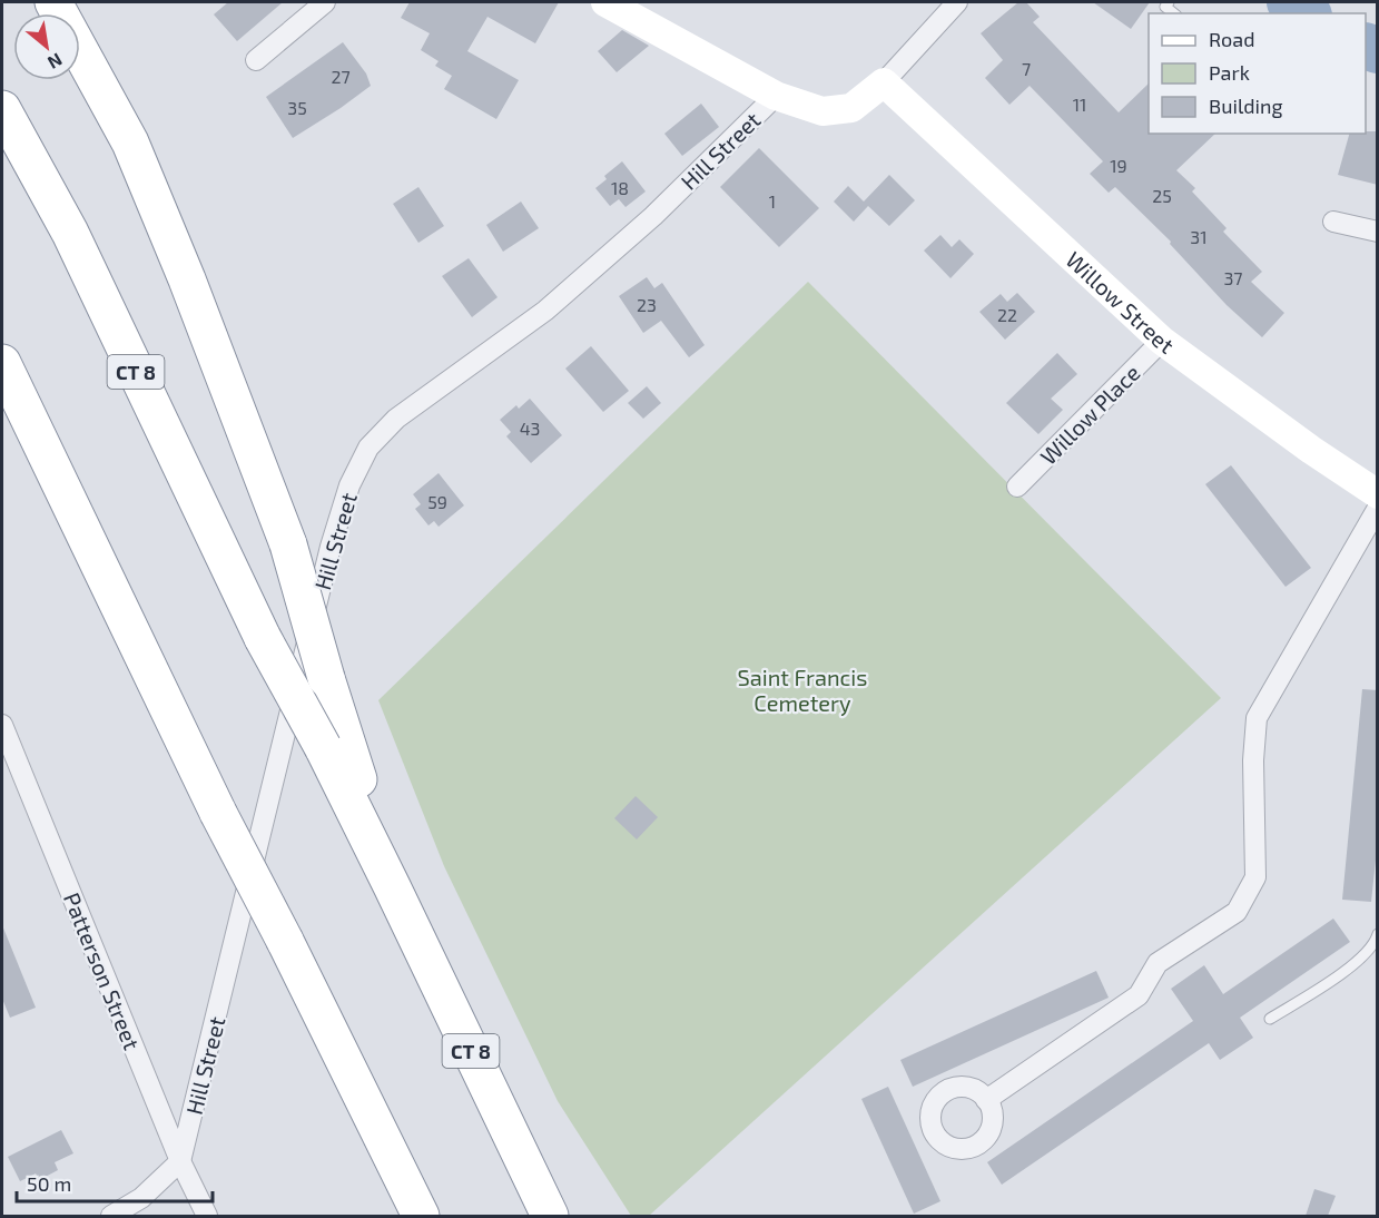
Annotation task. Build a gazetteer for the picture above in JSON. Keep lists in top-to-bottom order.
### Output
{
  "streets": {
    "highway": ["CT 8"],
    "main road": ["Willow Street"],
    "street": ["Hill Street", "Willow Place", "Patterson Street"]
  },
  "crossings": [
    ["Hill Street", "Patterson Street"],
    ["Willow Street", "Willow Place"]
  ],
  "parks": ["Saint Francis Cemetery"],
  "house_numbers": [
    "7",
    "27",
    "11",
    "35",
    "19",
    "18",
    "25",
    "1",
    "31",
    "37",
    "23",
    "22",
    "43",
    "59"
  ],
  "legend": ["Road", "Park", "Building"],
  "scale_bar": "50 m",
  "north": "bottom right"
}
